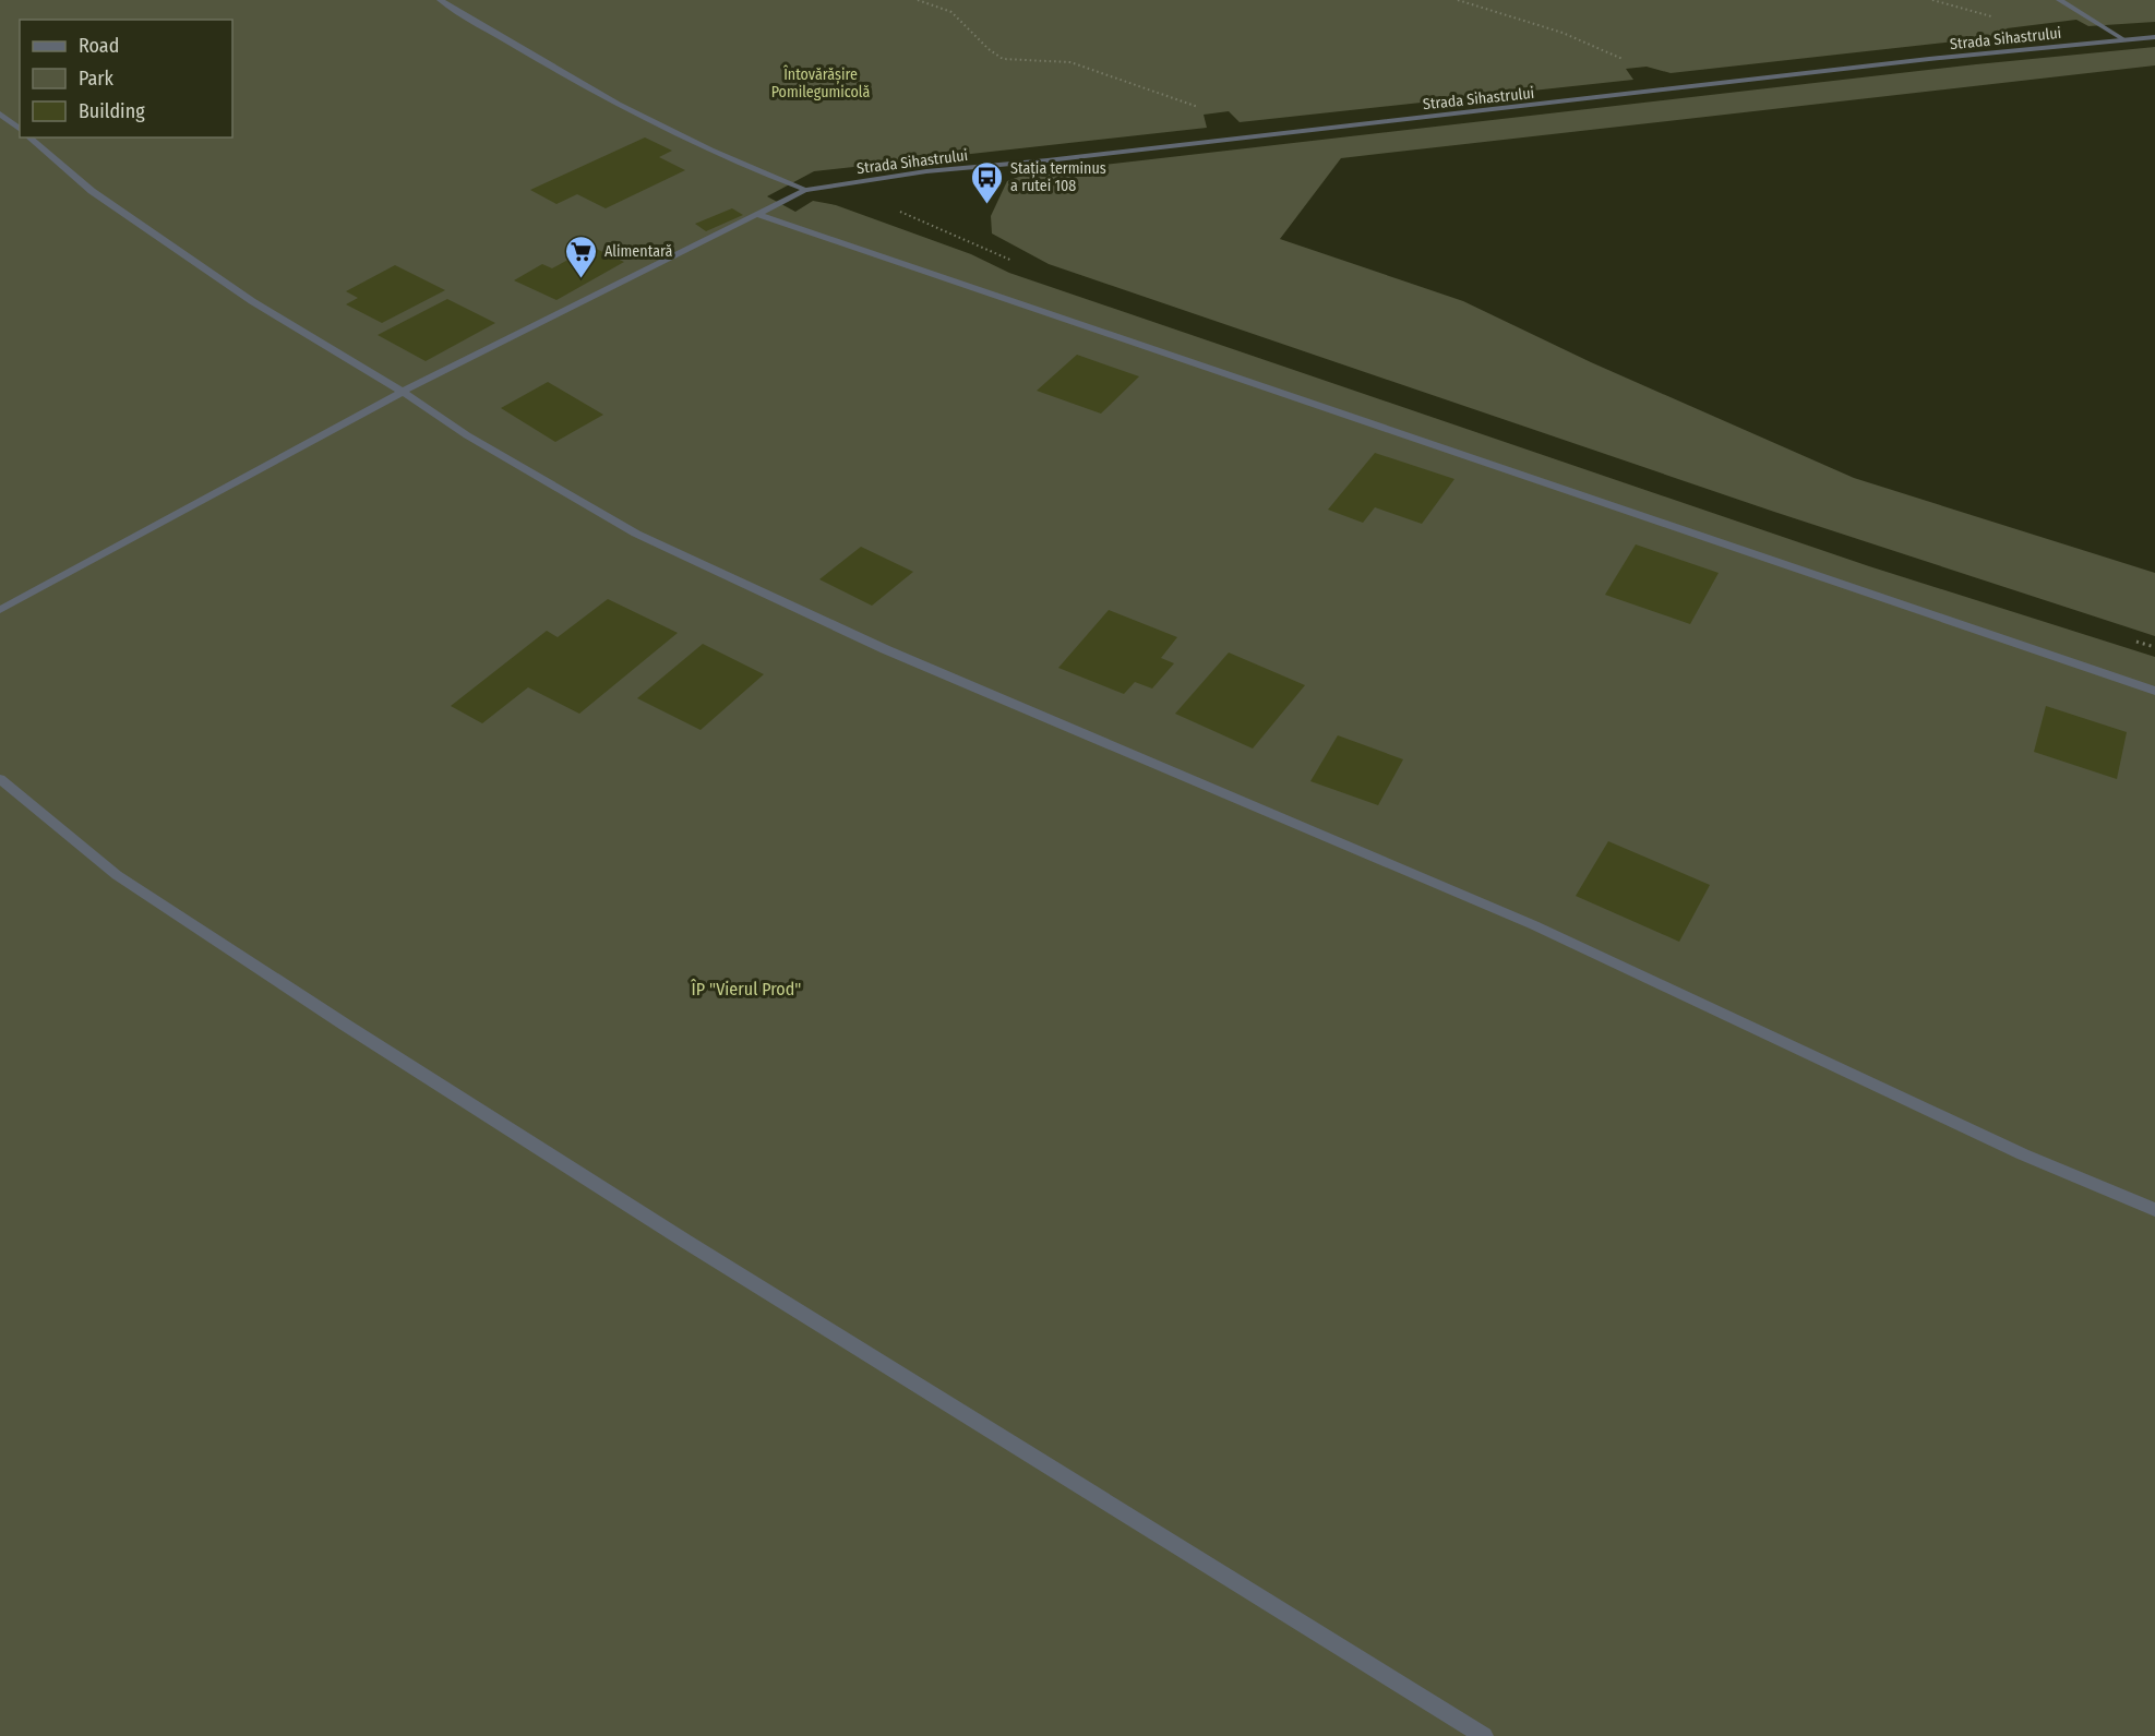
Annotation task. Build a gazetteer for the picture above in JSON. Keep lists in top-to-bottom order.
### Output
{
  "streets": {
    "street": ["Strada Sihastrului"]
  },
  "parks": ["Întovărășire Pomilegumicolă", "ÎP \"Vierul Prod\""],
  "places": {
    "bus stop": ["Stația terminus a rutei 108"],
    "supermarket": ["Alimentară"]
  },
  "legend": ["Road", "Park", "Building"]
}
